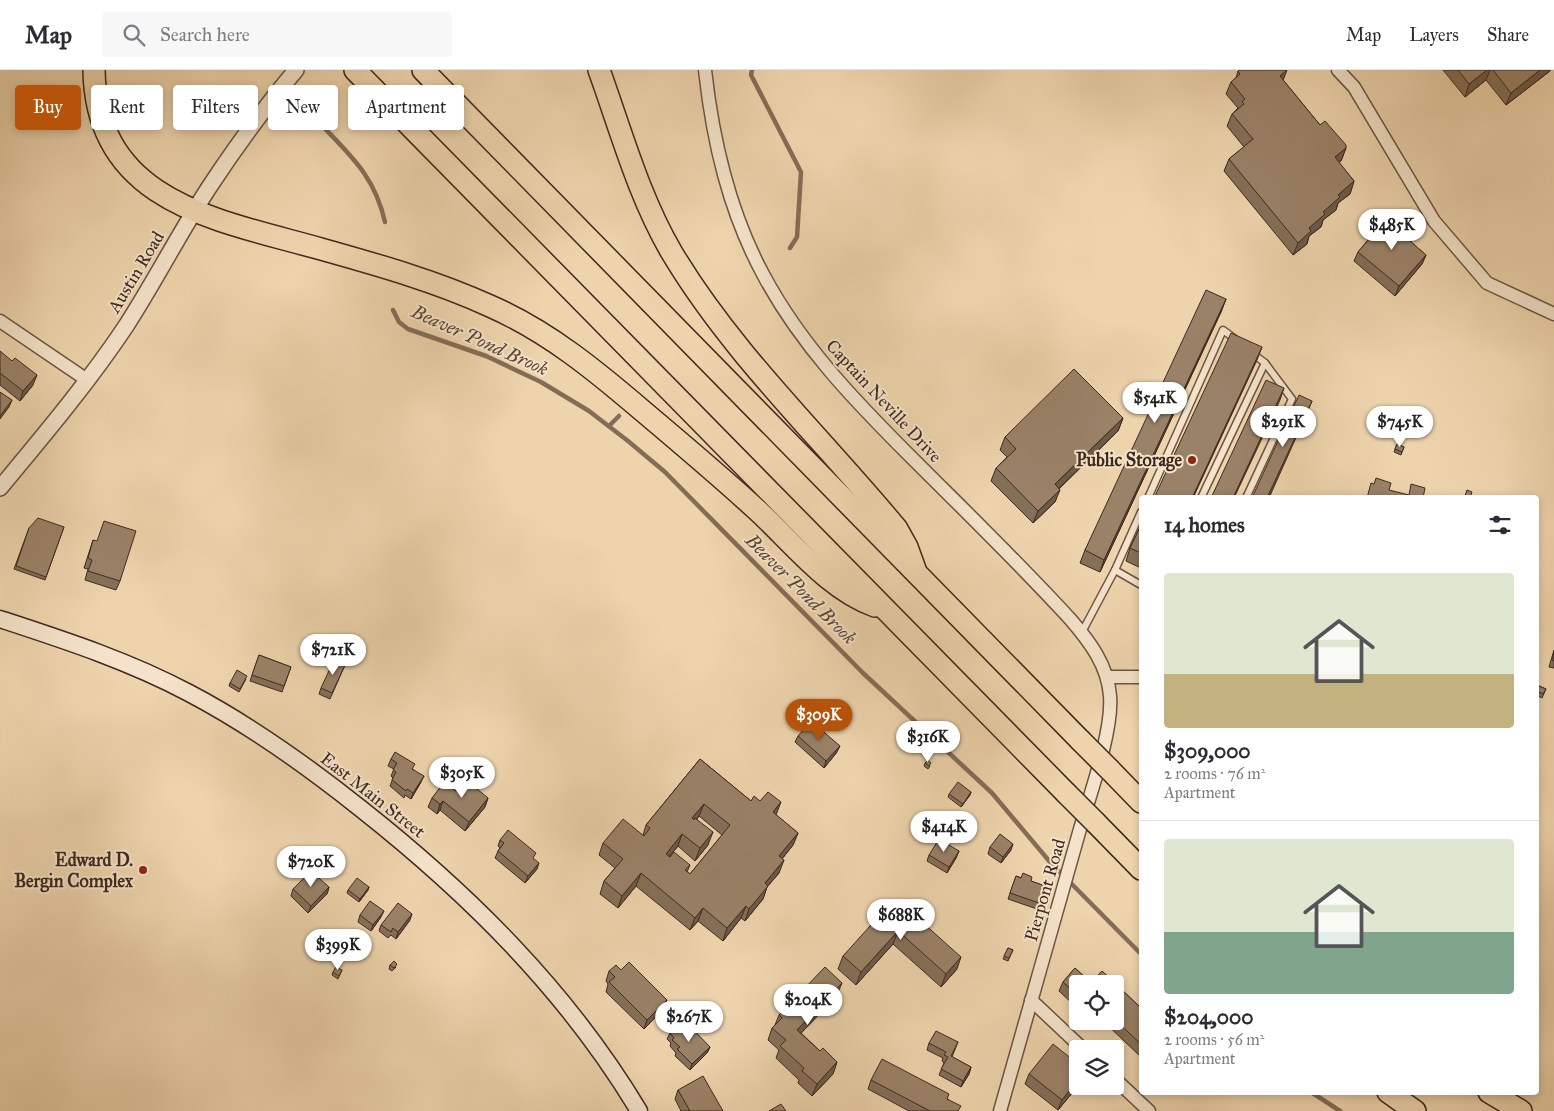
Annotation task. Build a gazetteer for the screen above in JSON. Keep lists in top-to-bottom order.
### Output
{
  "streets": {
    "main road": ["East Main Street"],
    "street": ["Austin Road", "Captain Neville Drive", "Pierpont Road"]
  },
  "crossings": [
    ["Captain Neville Drive", "Pierpont Road"]
  ],
  "water": ["Beaver Pond Brook"],
  "places": ["Public Storage", "Edward D. Bergin Complex"],
  "page": {
    "header": "Map",
    "search": "Search here",
    "nav": ["Map", "Layers", "Share"],
    "chip": [
      "Buy",
      "Rent",
      "Filters",
      "New",
      "Apartment"
    ],
    "price": [
      "$485K",
      "$541K",
      "$291K",
      "$745K",
      "$721K",
      "$309K",
      "$316K",
      "$305K",
      "$414K",
      "$720K",
      "$688K",
      "$399K",
      "$204K",
      "$267K"
    ],
    "heading": "14 homes",
    "list": [
      {
        "name": "$309,000",
        "note": "2 rooms · 76 m² · Apartment"
      },
      {
        "name": "$204,000",
        "note": "2 rooms · 56 m² · Apartment"
      }
    ]
  }
}
